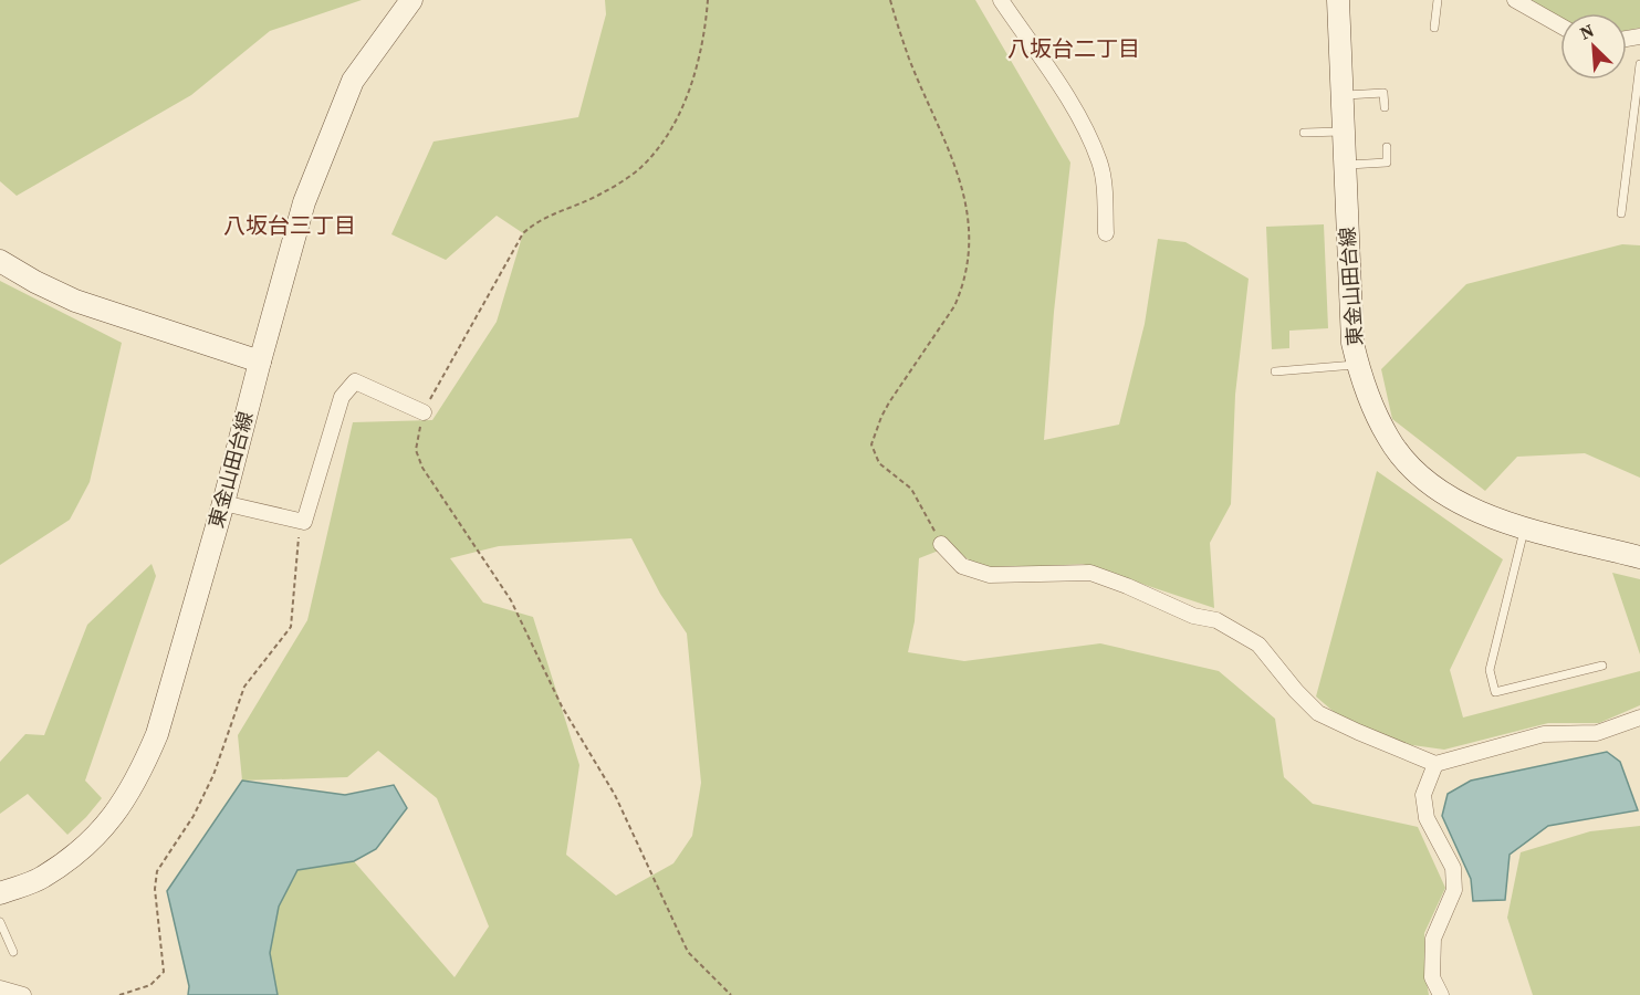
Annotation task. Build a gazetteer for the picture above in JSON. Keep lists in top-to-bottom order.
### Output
{
  "streets": {
    "main road": ["東金山田台線"]
  },
  "districts": ["八坂台二丁目", "八坂台三丁目"],
  "north": "top left"
}
